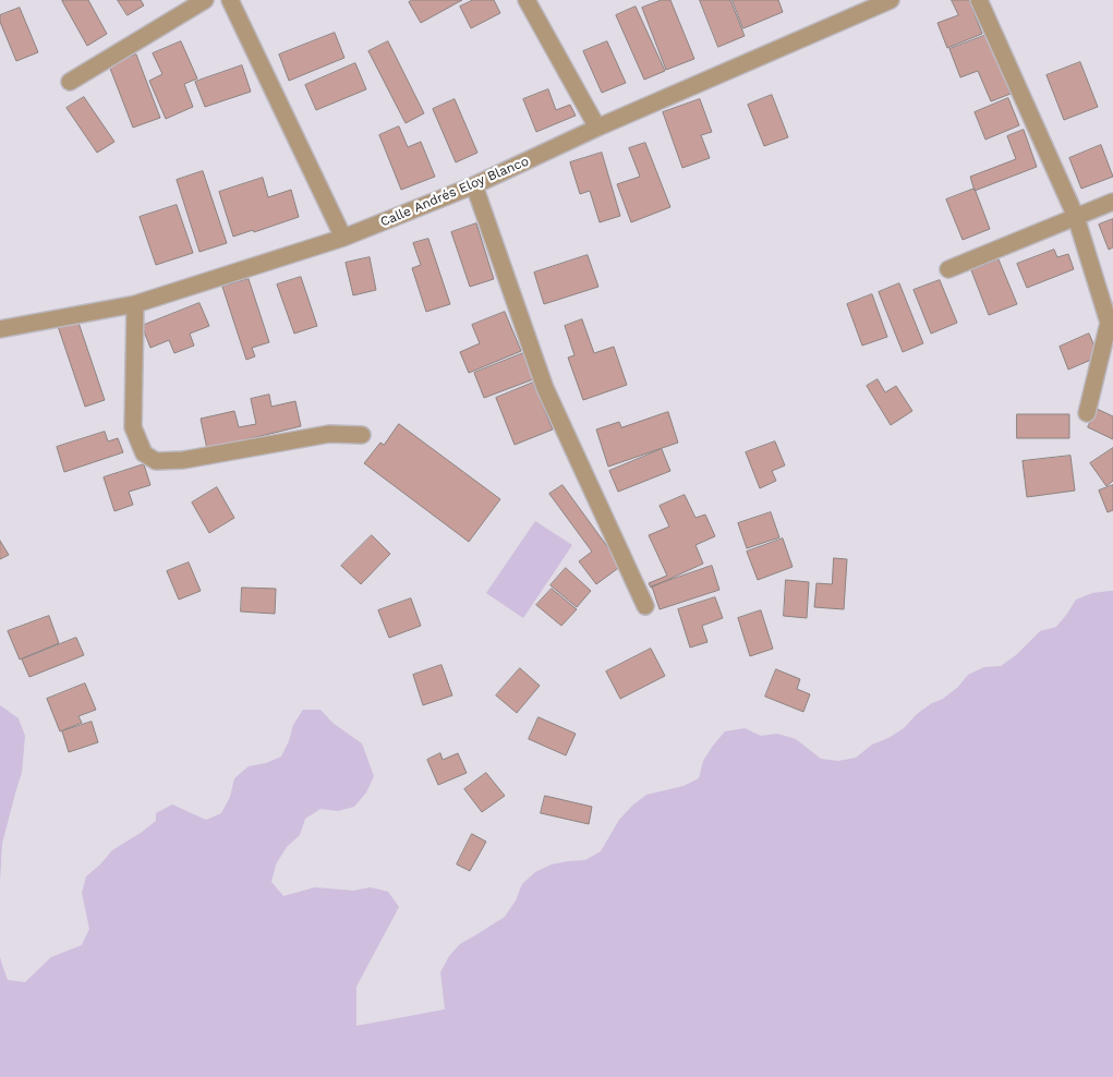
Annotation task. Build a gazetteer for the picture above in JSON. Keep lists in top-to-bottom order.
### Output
{
  "streets": {
    "street": ["Calle Andrés Eloy Blanco"]
  }
}
